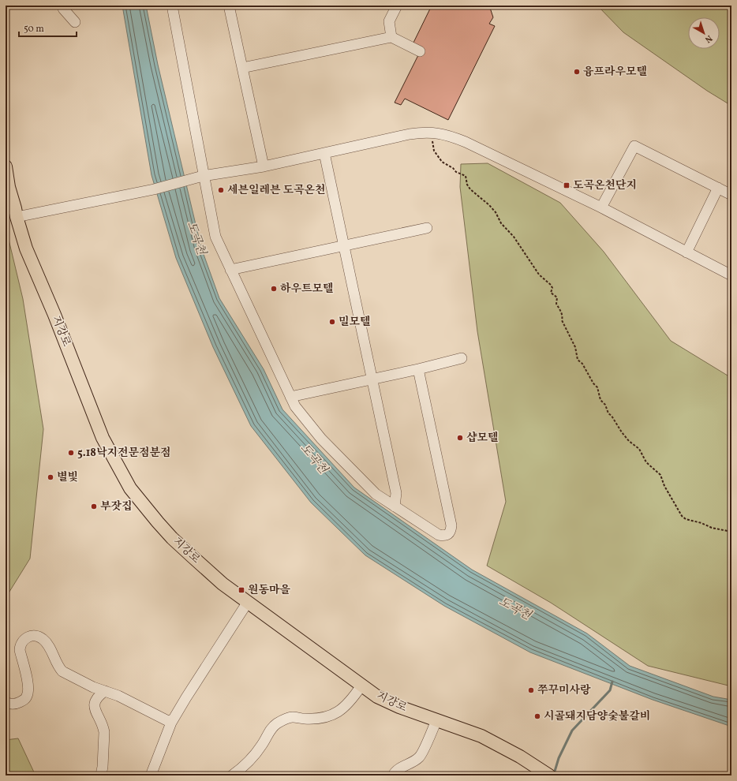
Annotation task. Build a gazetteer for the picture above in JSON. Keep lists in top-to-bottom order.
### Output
{
  "streets": {
    "main road": ["지강로"]
  },
  "water": ["도곡천"],
  "places": {
    "other": [
      "융프라우모텔",
      "세븐일레븐 도곡온천",
      "하우트모텔",
      "밀모텔",
      "샵모텔",
      "5.18낙지전문점분점",
      "별빛",
      "부잣집",
      "쭈꾸미사랑",
      "시골돼지담양숯불갈비"
    ],
    "transit": ["도곡온천단지", "원동마을"]
  },
  "scale_bar": "50 m",
  "north": "bottom right"
}
